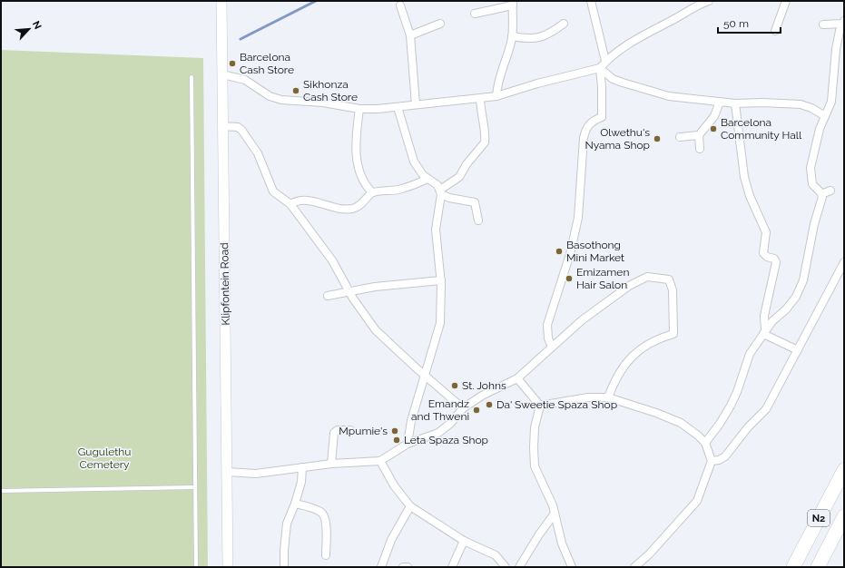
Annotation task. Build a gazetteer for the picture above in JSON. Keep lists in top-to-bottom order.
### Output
{
  "streets": {
    "highway": ["N2"],
    "main road": ["Klipfontein Road"]
  },
  "parks": ["Gugulethu Cemetery"],
  "places": [
    "Barcelona Cash Store",
    "Sikhonza Cash Store",
    "Barcelona Community Hall",
    "Olwethu's Nyama Shop",
    "Basothong Mini Market",
    "Emizamen Hair Salon",
    "St. Johns",
    "Da' Sweetie Spaza Shop",
    "Emandz and Thweni",
    "Mpumie's",
    "Leta Spaza Shop"
  ],
  "scale_bar": "50 m",
  "north": "top right"
}
